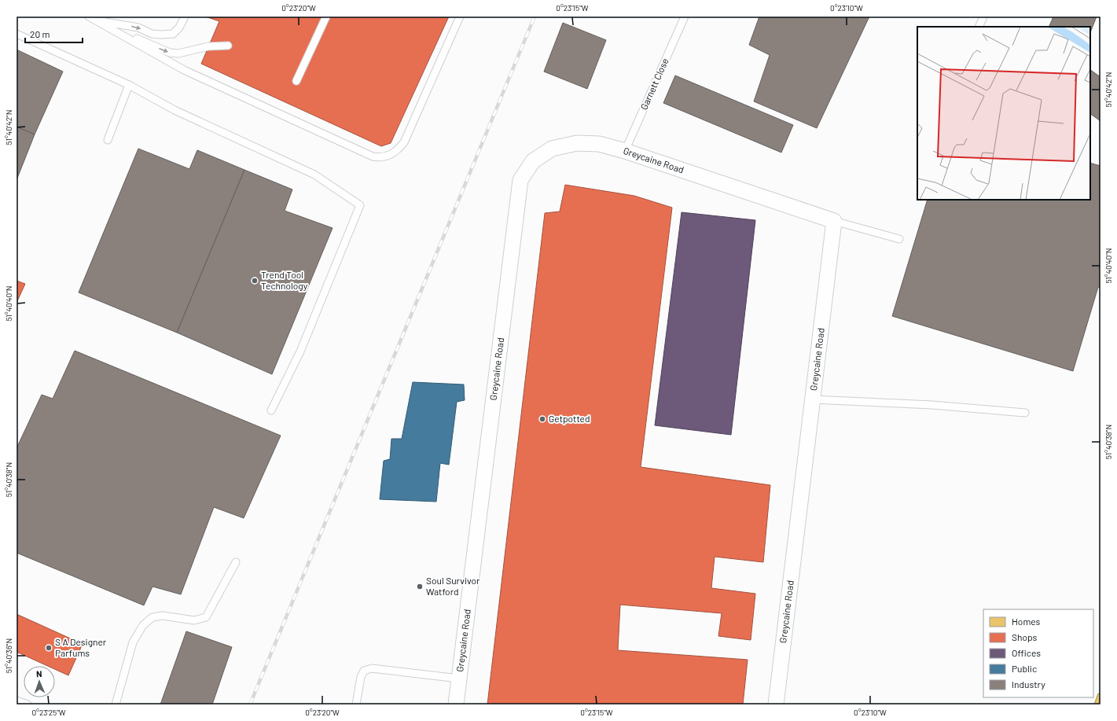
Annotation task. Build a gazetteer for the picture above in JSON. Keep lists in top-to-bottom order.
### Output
{
  "streets": {
    "street": ["Greycaine Road"],
    "lane": ["Garnett Close"]
  },
  "crossings": [
    ["Garnett Close", "Greycaine Road"]
  ],
  "places": [
    "Trend Tool Technology",
    "Getpotted",
    "Soul Survivor Watford",
    "S A Designer Parfums"
  ],
  "legend": [
    "Homes",
    "Shops",
    "Offices",
    "Public",
    "Industry"
  ],
  "scale_bar": "20 m",
  "north": "top",
  "coordinates": [
    "0°23'20\"W",
    "0°23'15\"W",
    "0°23'10\"W",
    "51°40'42\"N",
    "51°40'40\"N",
    "51°40'38\"N",
    "51°40'36\"N",
    "0°23'25\"W"
  ]
}
